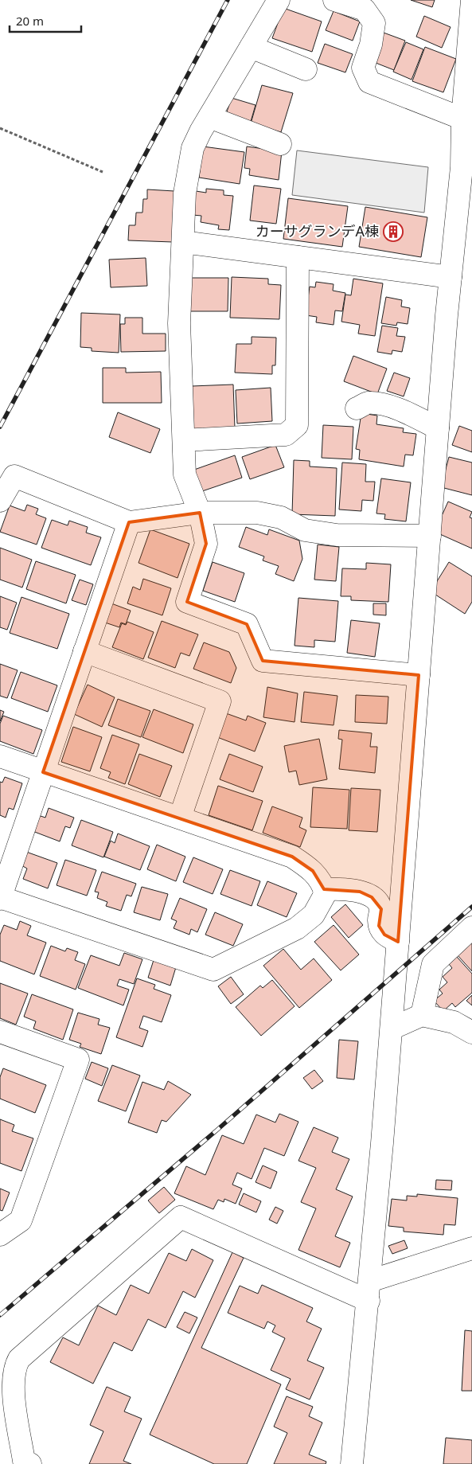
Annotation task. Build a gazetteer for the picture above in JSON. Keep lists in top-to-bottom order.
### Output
{
  "places": {
    "building": ["カーサグランデA棟"]
  },
  "scale_bar": "20 m"
}
